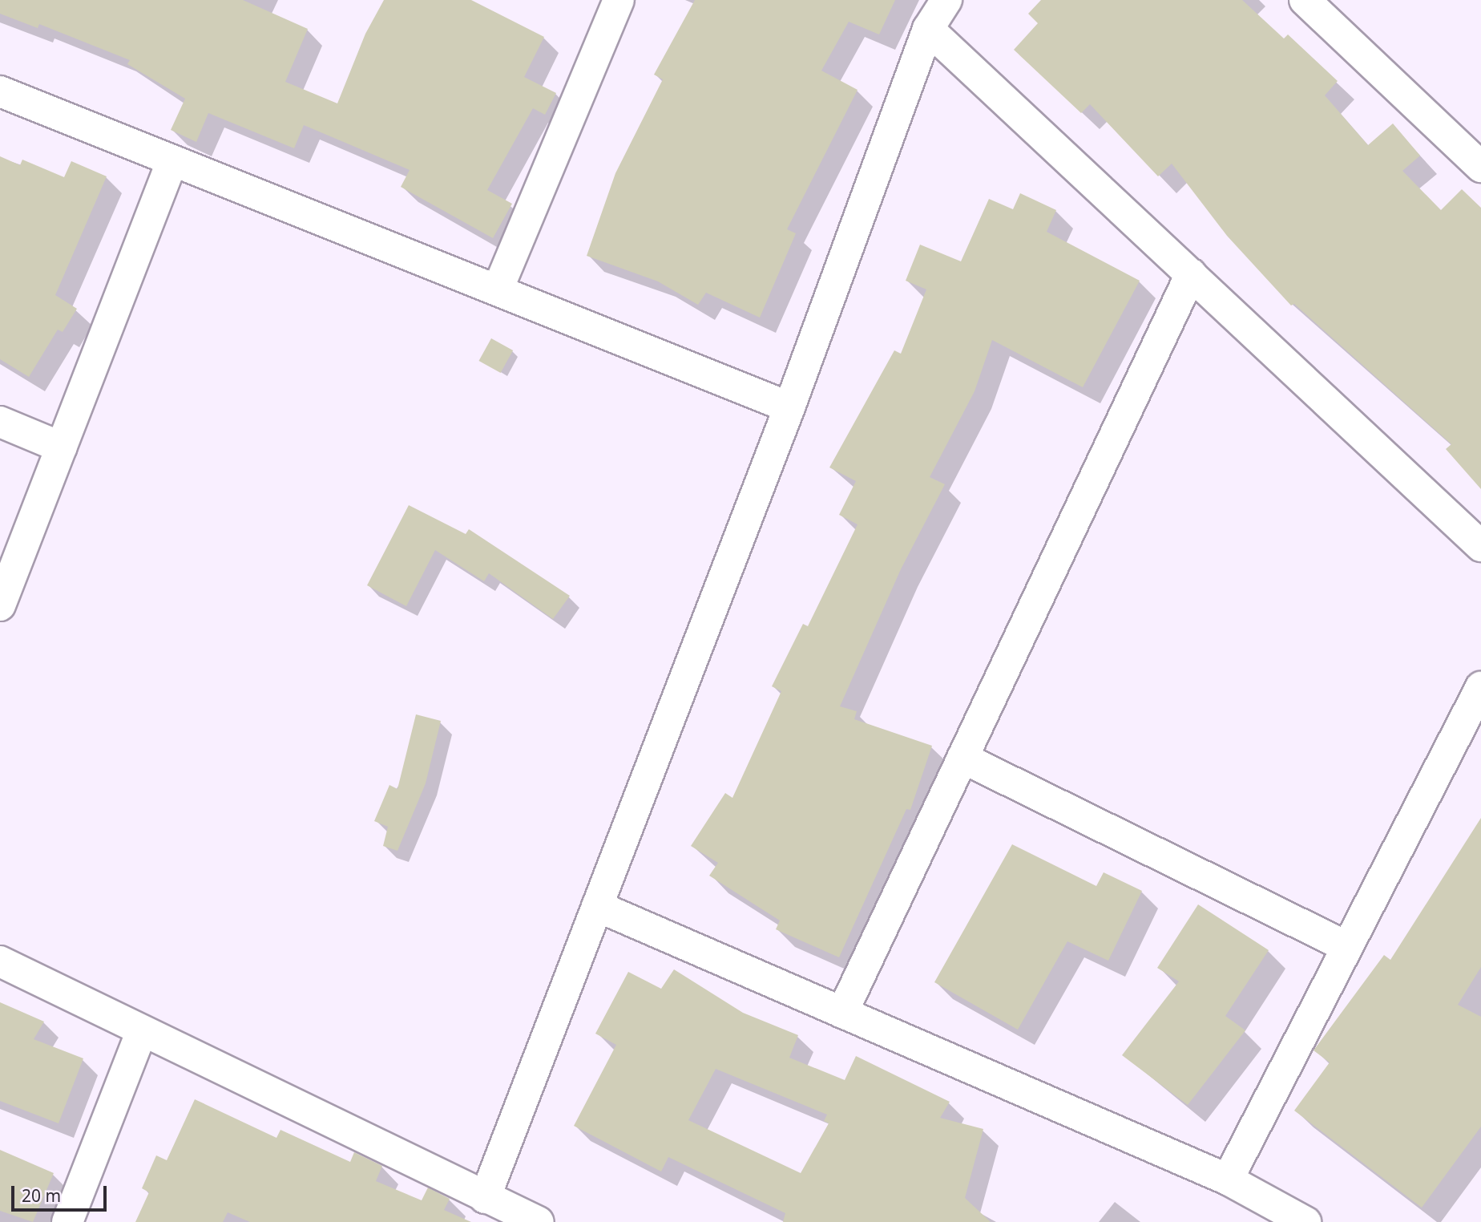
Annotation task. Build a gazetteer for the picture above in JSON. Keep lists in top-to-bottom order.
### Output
{
  "scale_bar": "20 m"
}
